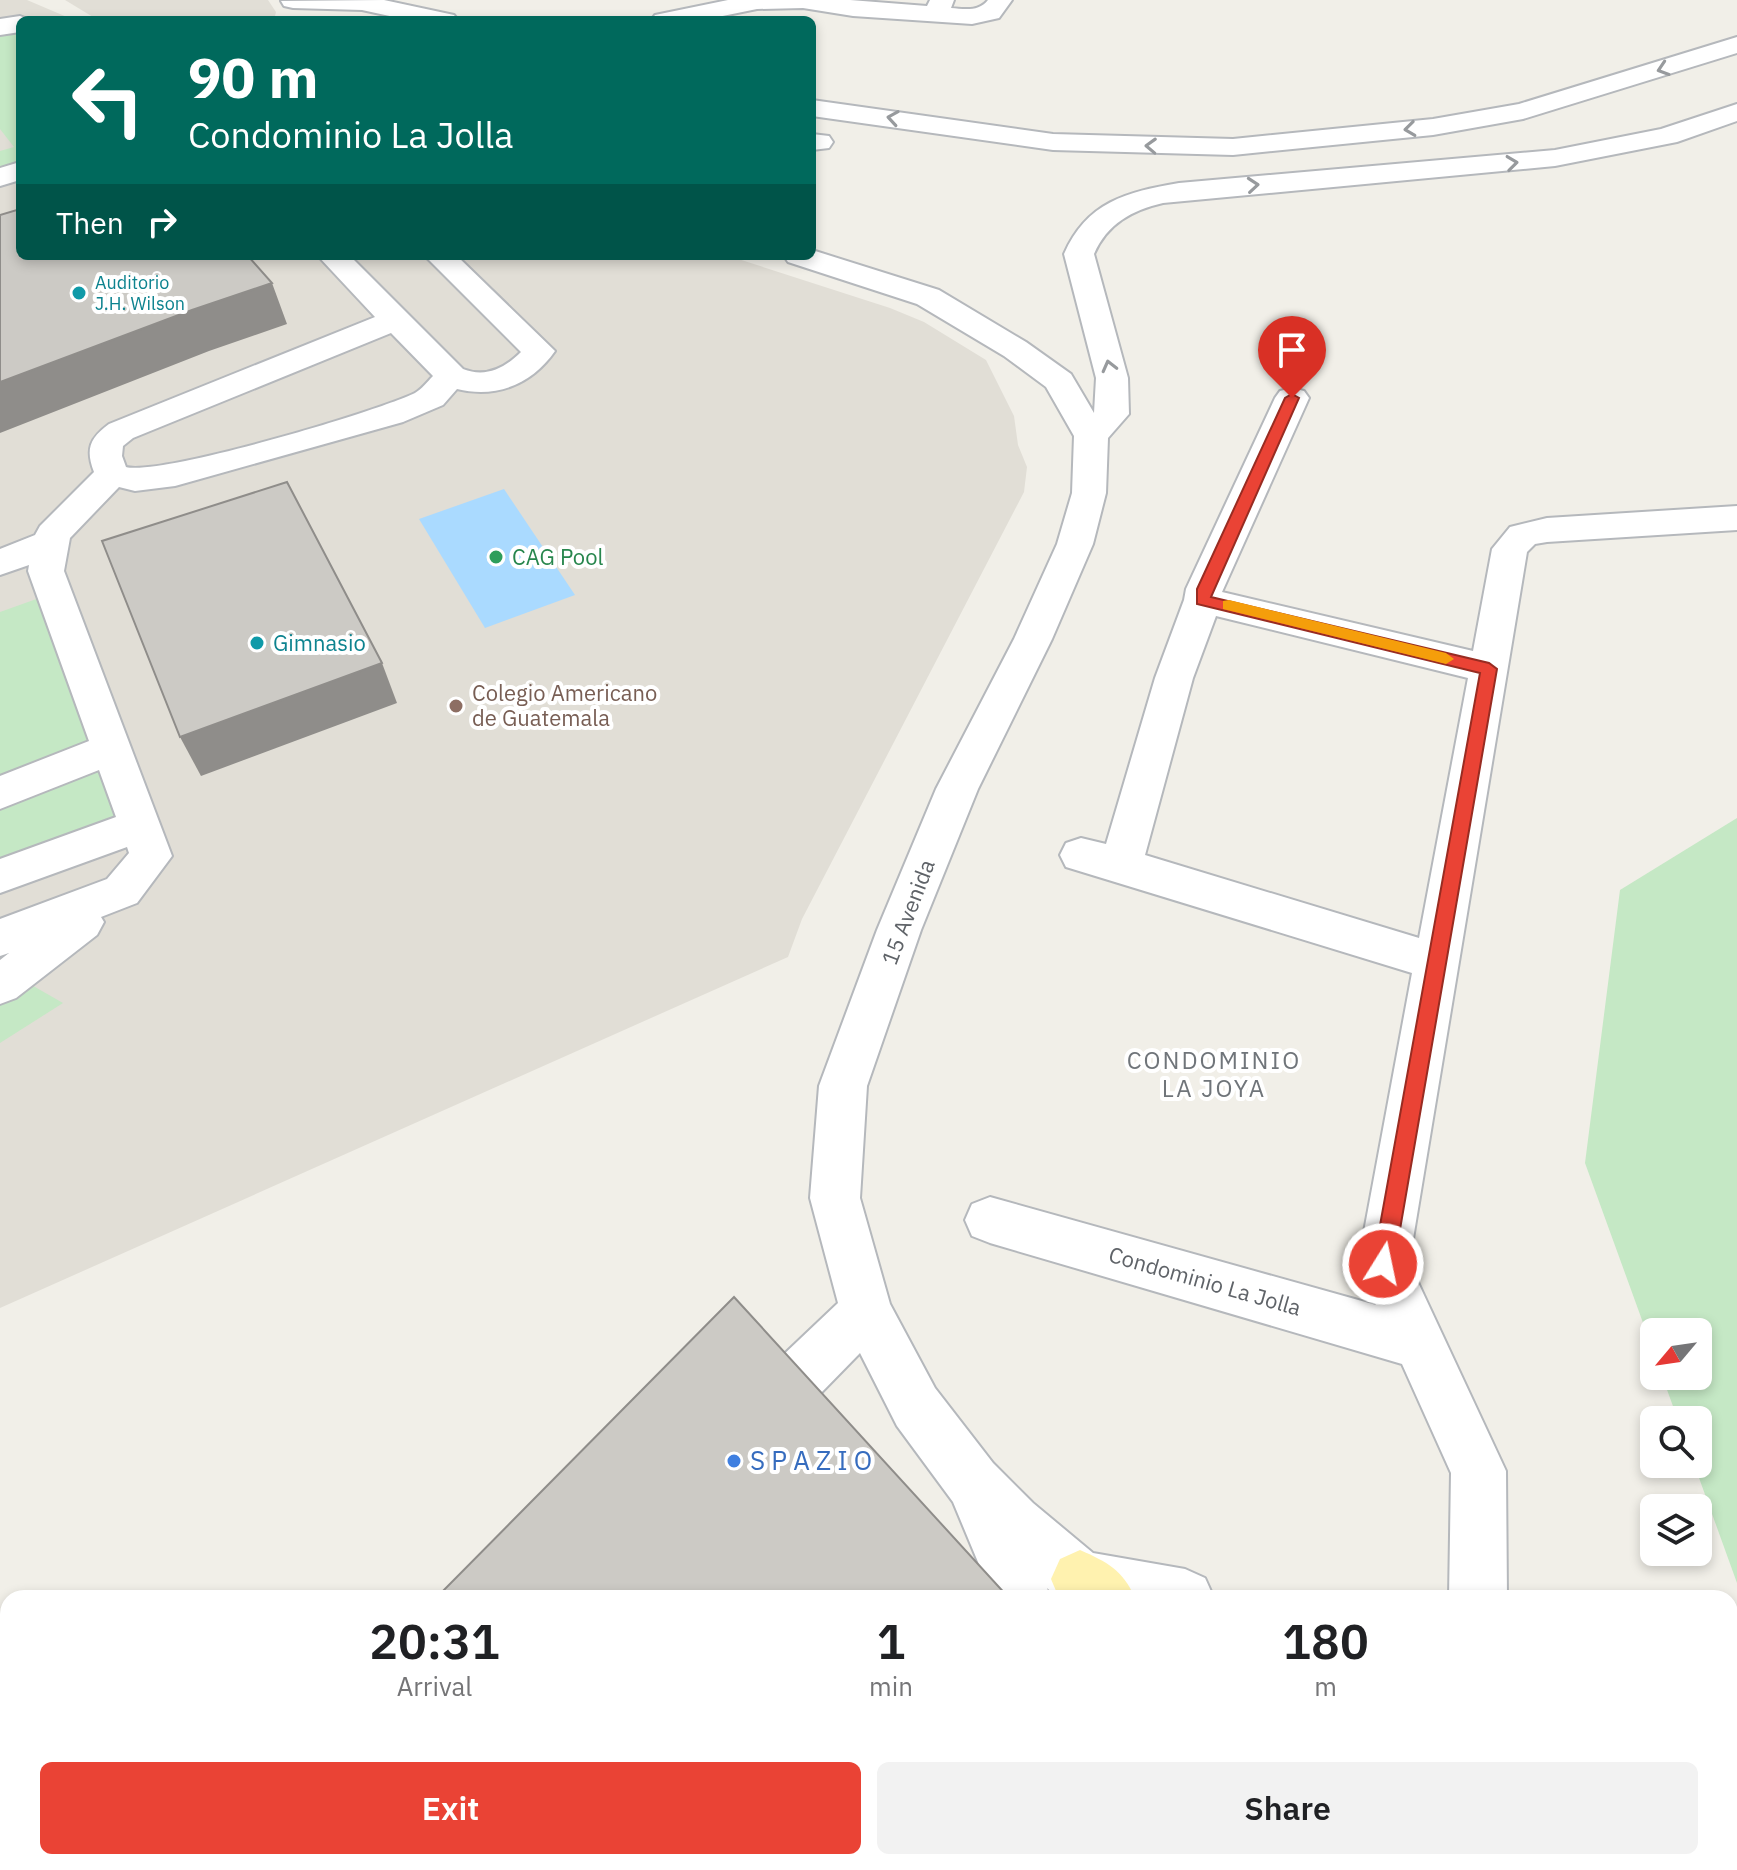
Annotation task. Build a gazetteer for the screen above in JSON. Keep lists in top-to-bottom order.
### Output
{
  "streets": {
    "street": ["15 Avenida", "Condominio La Jolla"]
  },
  "districts": ["CONDOMINIO LA JOYA"],
  "places": [
    "Auditorio J.H. Wilson",
    "CAG Pool",
    "Gimnasio",
    "Colegio Americano de Guatemala",
    "S P A Z I O"
  ],
  "north": "bottom left",
  "page": {
    "turn": ["90 m", "Condominio La Jolla"],
    "then": "Then",
    "eta": [
      "20:31",
      "Arrival",
      "1",
      "min",
      "180",
      "m"
    ],
    "buttons": ["Exit", "Share"]
  }
}
